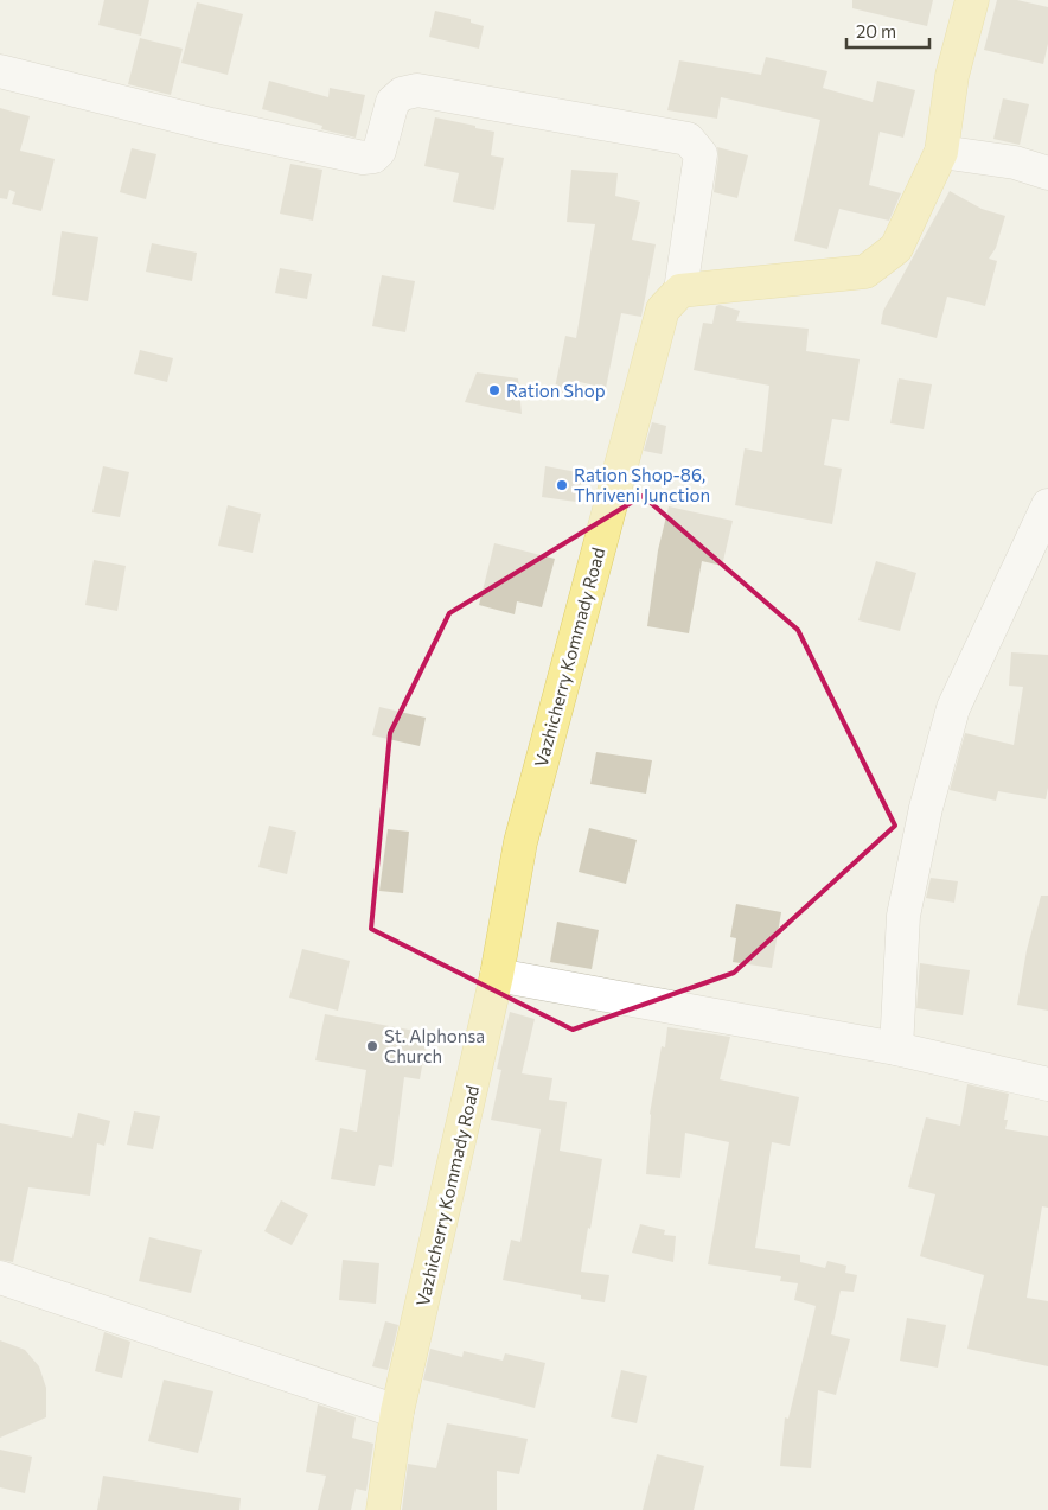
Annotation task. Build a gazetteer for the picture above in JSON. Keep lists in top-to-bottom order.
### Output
{
  "streets": {
    "main road": ["Vazhicherry Kommady Road"]
  },
  "places": ["Ration Shop", "Ration Shop-86, Thriveni Junction", "St. Alphonsa Church"],
  "scale_bar": "20 m"
}
